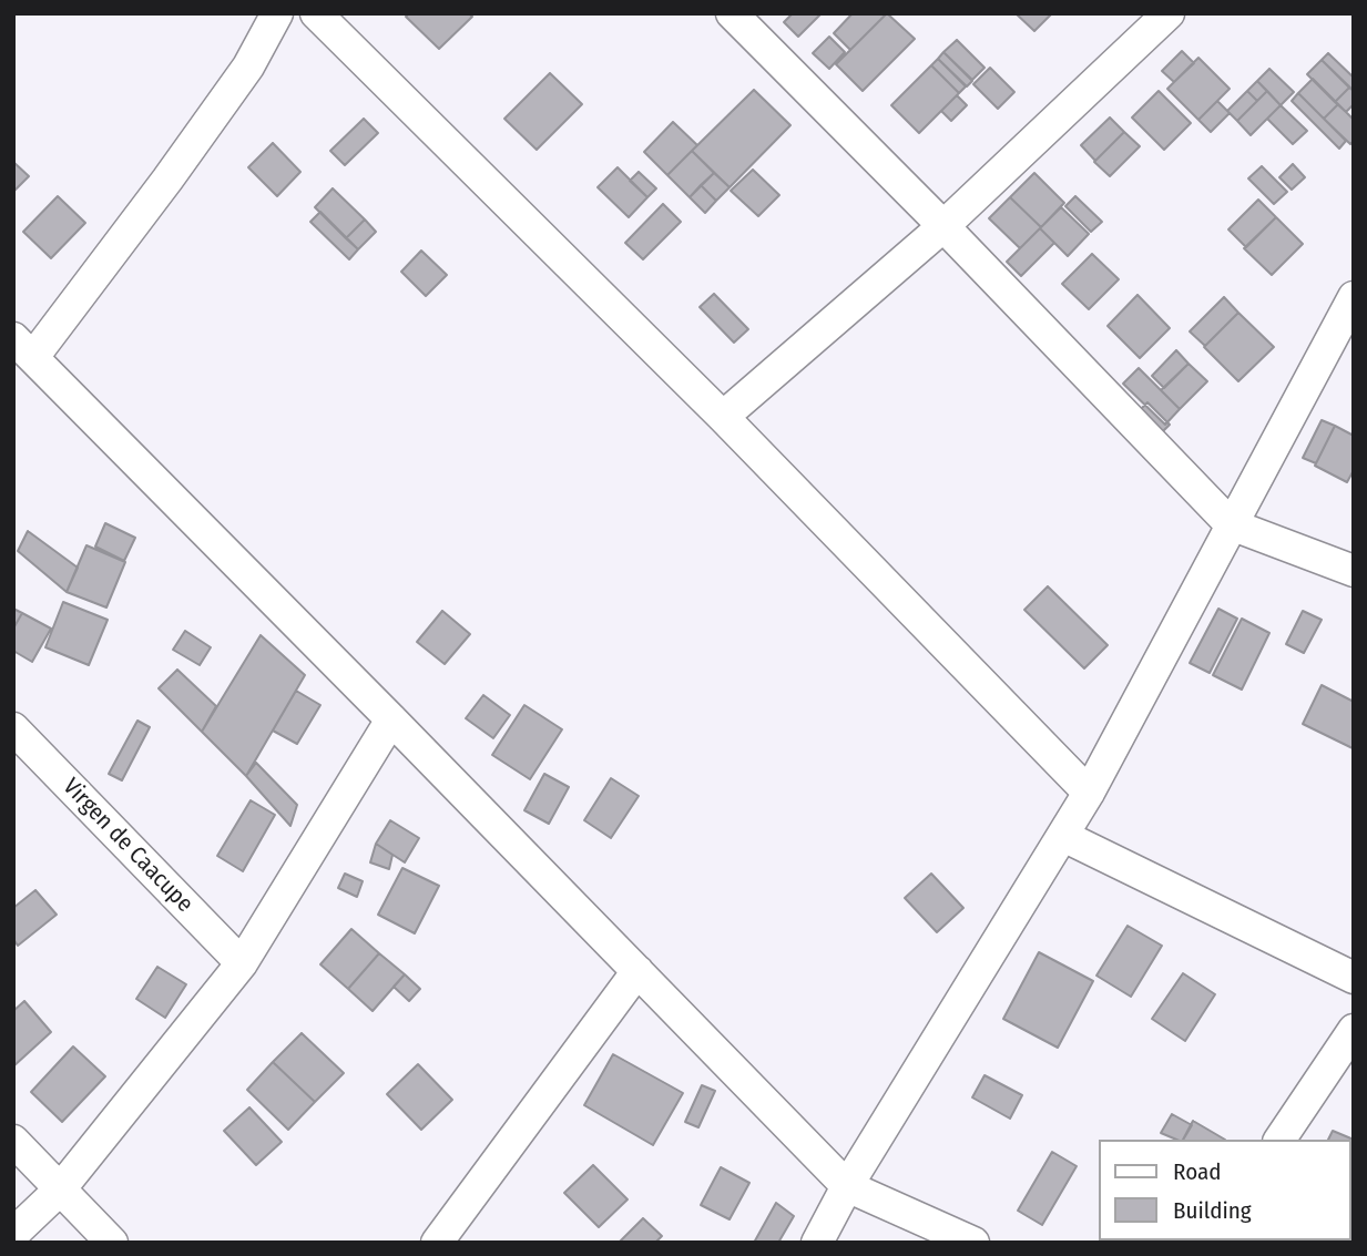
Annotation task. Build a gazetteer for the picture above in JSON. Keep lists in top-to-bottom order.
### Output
{
  "streets": {
    "street": ["Virgen de Caacupe"]
  },
  "legend": ["Road", "Building"]
}
